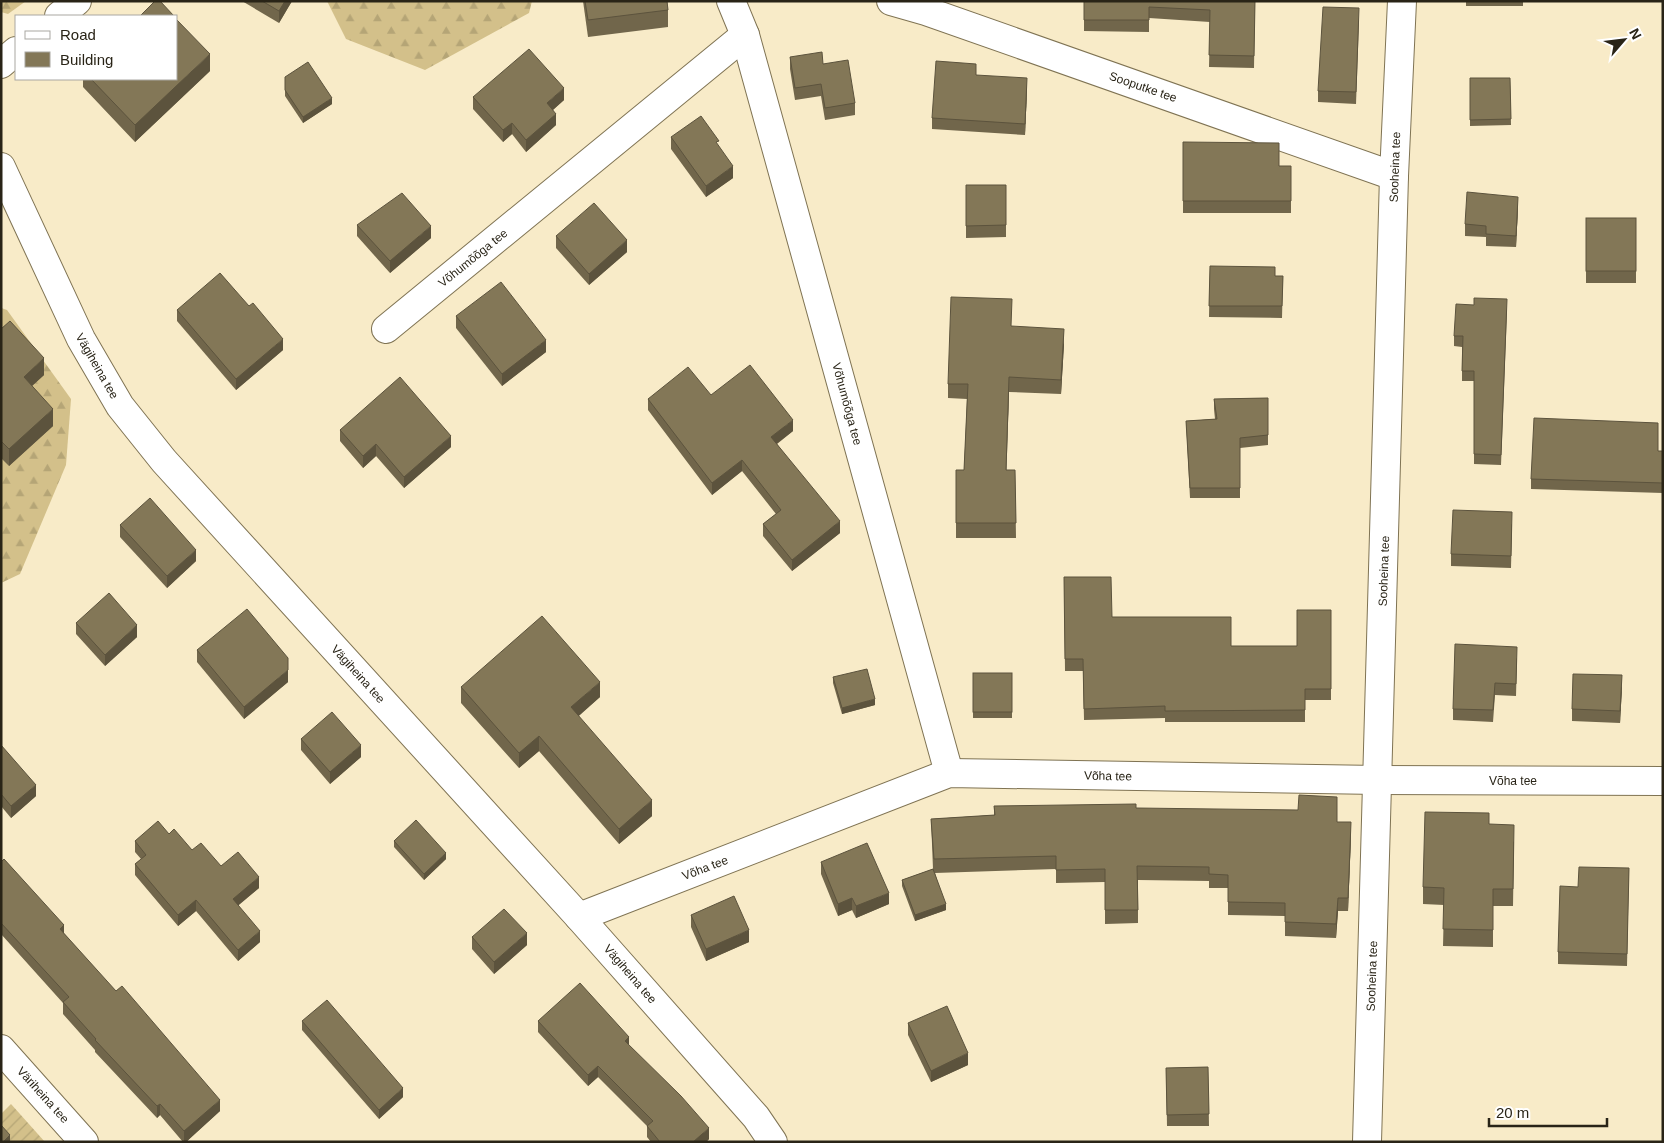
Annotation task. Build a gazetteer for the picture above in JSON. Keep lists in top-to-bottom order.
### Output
{
  "streets": {
    "street": [
      "Sooputke tee",
      "Sooheina tee",
      "Võhumõõga tee",
      "Vägiheina tee",
      "Võha tee",
      "Väriheina tee"
    ]
  },
  "crossings": [
    ["Sooputke tee", "Sooheina tee"],
    ["Sooheina tee", "Võha tee"],
    ["Võhumõõga tee", "Võha tee"],
    ["Vägiheina tee", "Võha tee"]
  ],
  "legend": ["Road", "Building"],
  "scale_bar": "20 m",
  "north": "top right"
}
